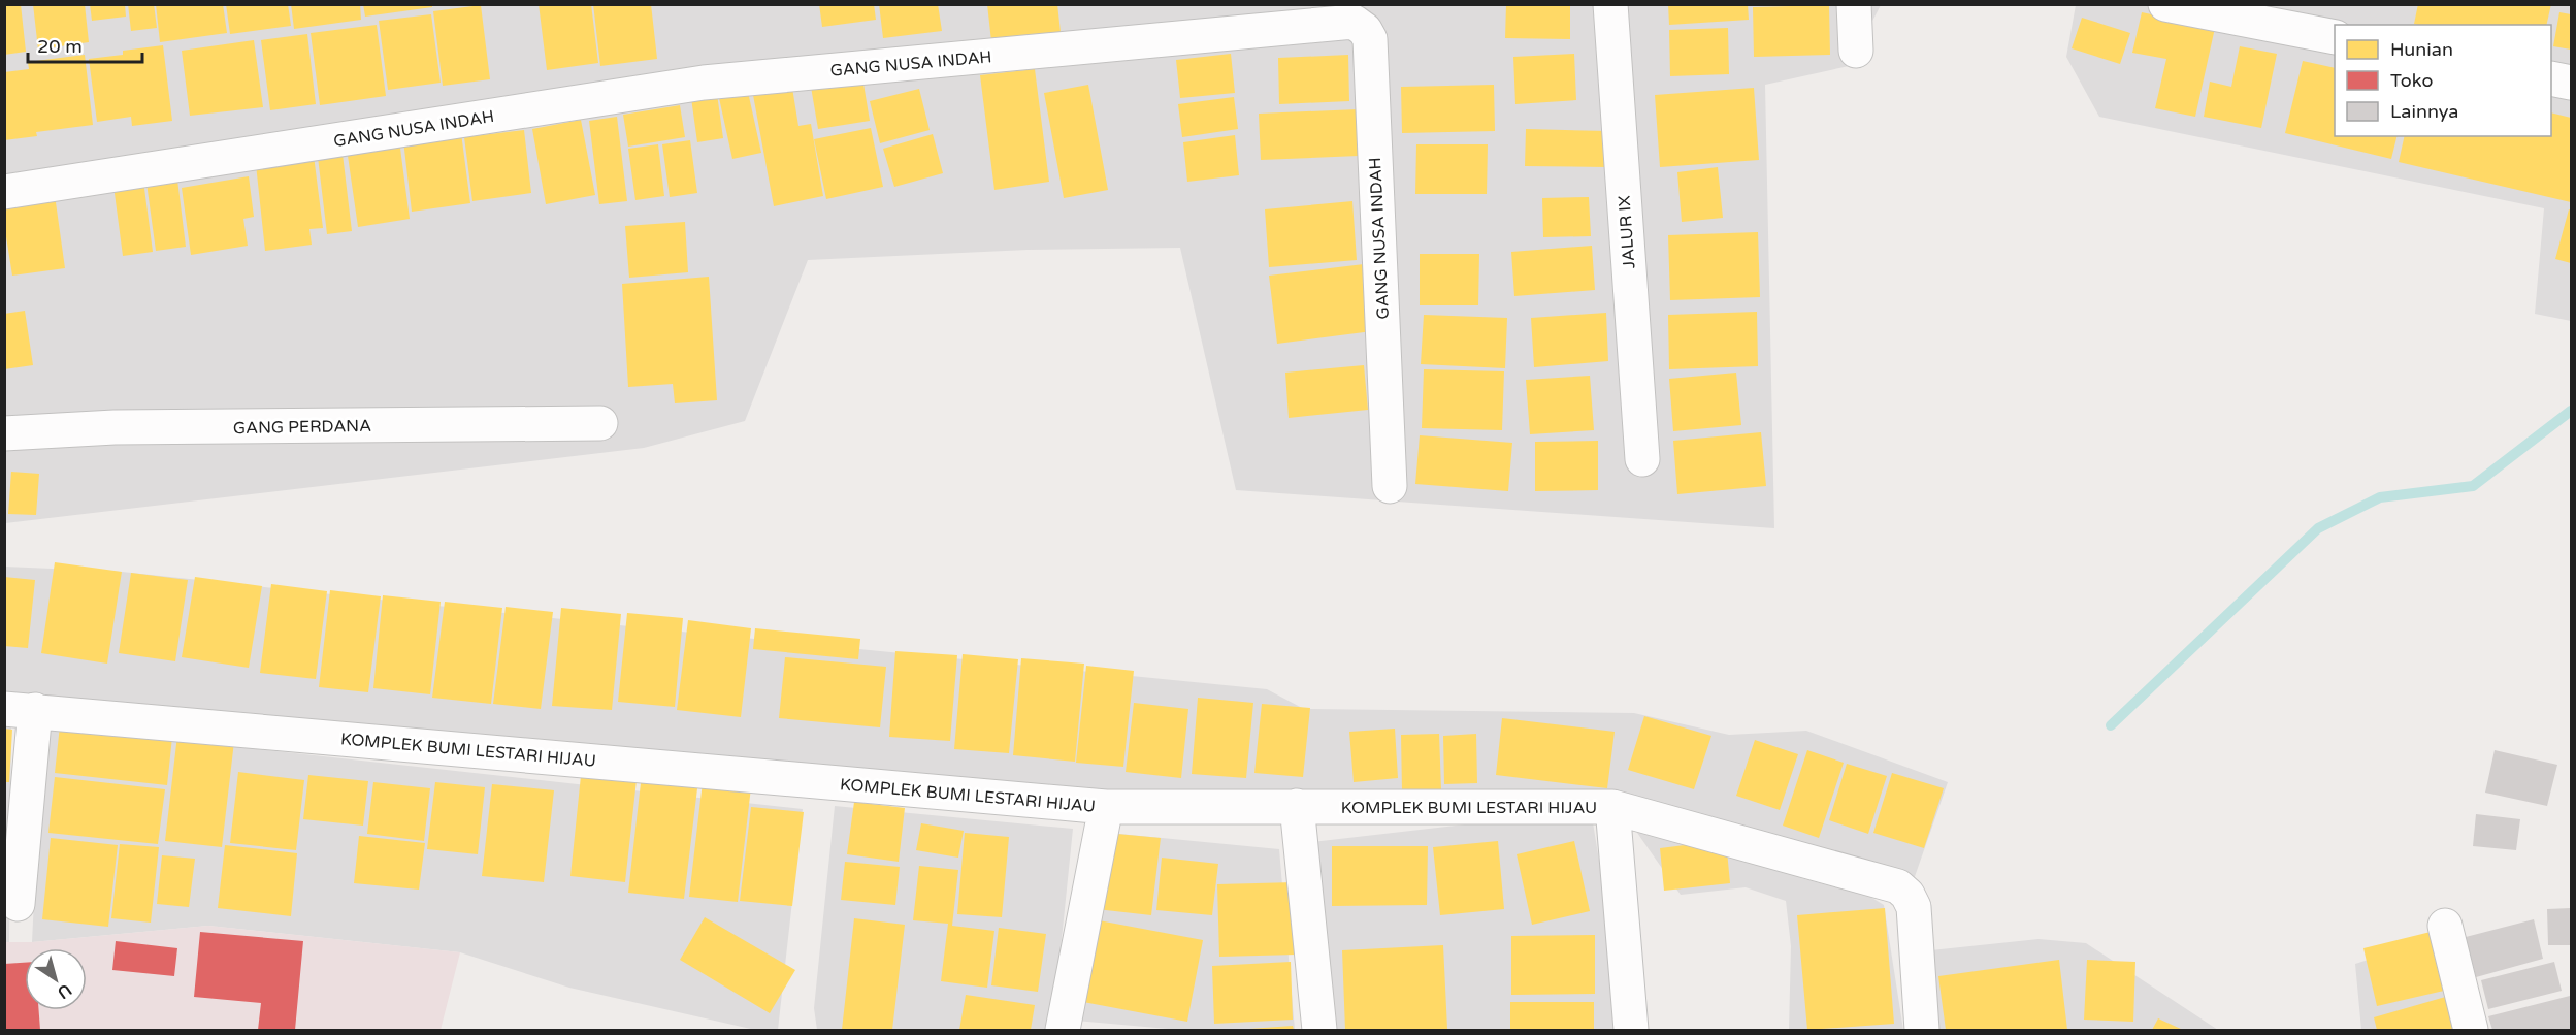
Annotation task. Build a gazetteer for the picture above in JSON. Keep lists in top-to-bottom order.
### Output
{
  "streets": {
    "street": [
      "GANG NUSA INDAH",
      "JALUR IX",
      "GANG PERDANA",
      "KOMPLEK BUMI LESTARI HIJAU"
    ]
  },
  "legend": ["Hunian", "Toko", "Lainnya"],
  "scale_bar": "20 m",
  "north": "bottom right"
}
